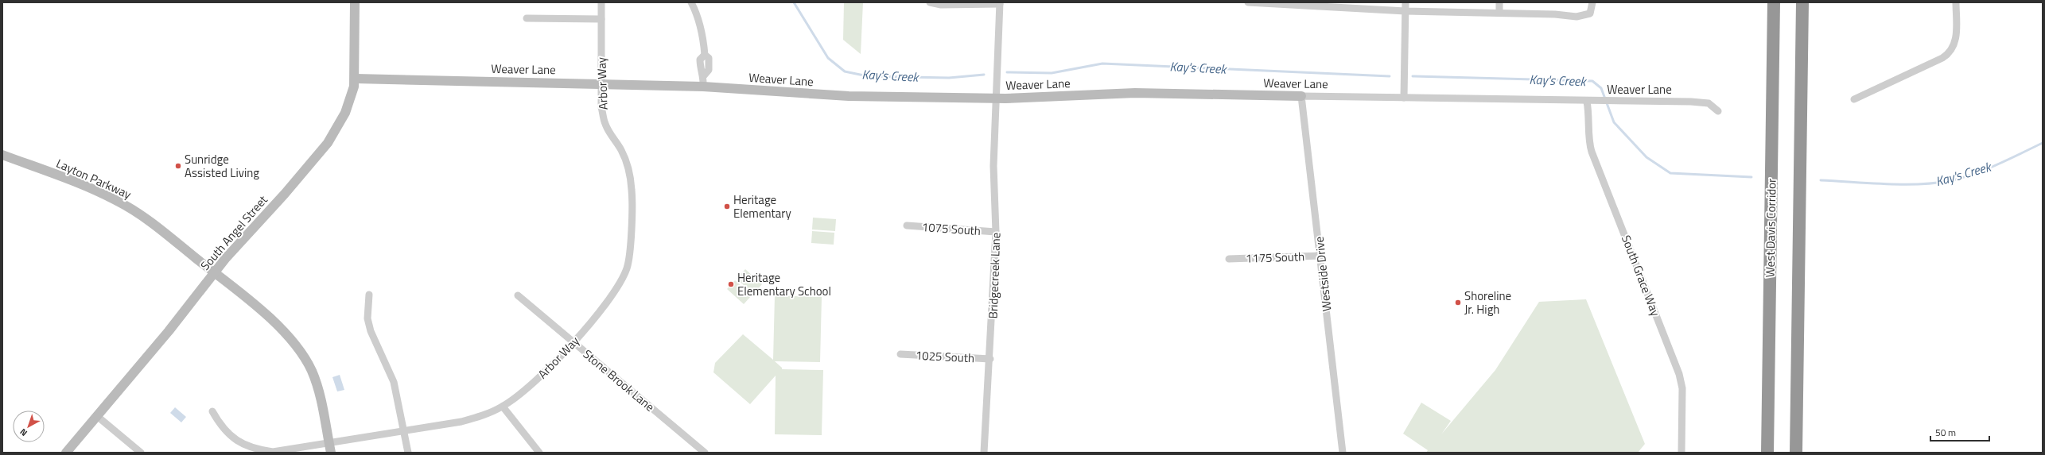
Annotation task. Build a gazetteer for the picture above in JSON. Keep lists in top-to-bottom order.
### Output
{
  "streets": {
    "highway": ["West Davis Corridor"],
    "main road": ["Weaver Lane", "Layton Parkway", "South Angel Street"],
    "street": [
      "Arbor Way",
      "1075 South",
      "1175 South",
      "Westside Drive",
      "Bridgecreek Lane",
      "South Grace Way",
      "1025 South",
      "Stone Brook Lane"
    ]
  },
  "crossings": [
    ["Weaver Lane", "Arbor Way"],
    ["Weaver Lane", "South Angel Street"],
    ["Weaver Lane", "Westside Drive"],
    ["Weaver Lane", "Bridgecreek Lane"],
    ["Weaver Lane", "South Grace Way"],
    ["Arbor Way", "Layton Parkway"],
    ["Arbor Way", "Stone Brook Lane"],
    ["Layton Parkway", "South Angel Street"],
    ["1075 South", "Bridgecreek Lane"],
    ["1175 South", "Westside Drive"],
    ["Bridgecreek Lane", "1025 South"]
  ],
  "water": ["Kay's Creek"],
  "places": [
    "Sunridge Assisted Living",
    "Heritage Elementary",
    "Heritage Elementary School",
    "Shoreline Jr. High"
  ],
  "scale_bar": "50 m",
  "north": "bottom left"
}
